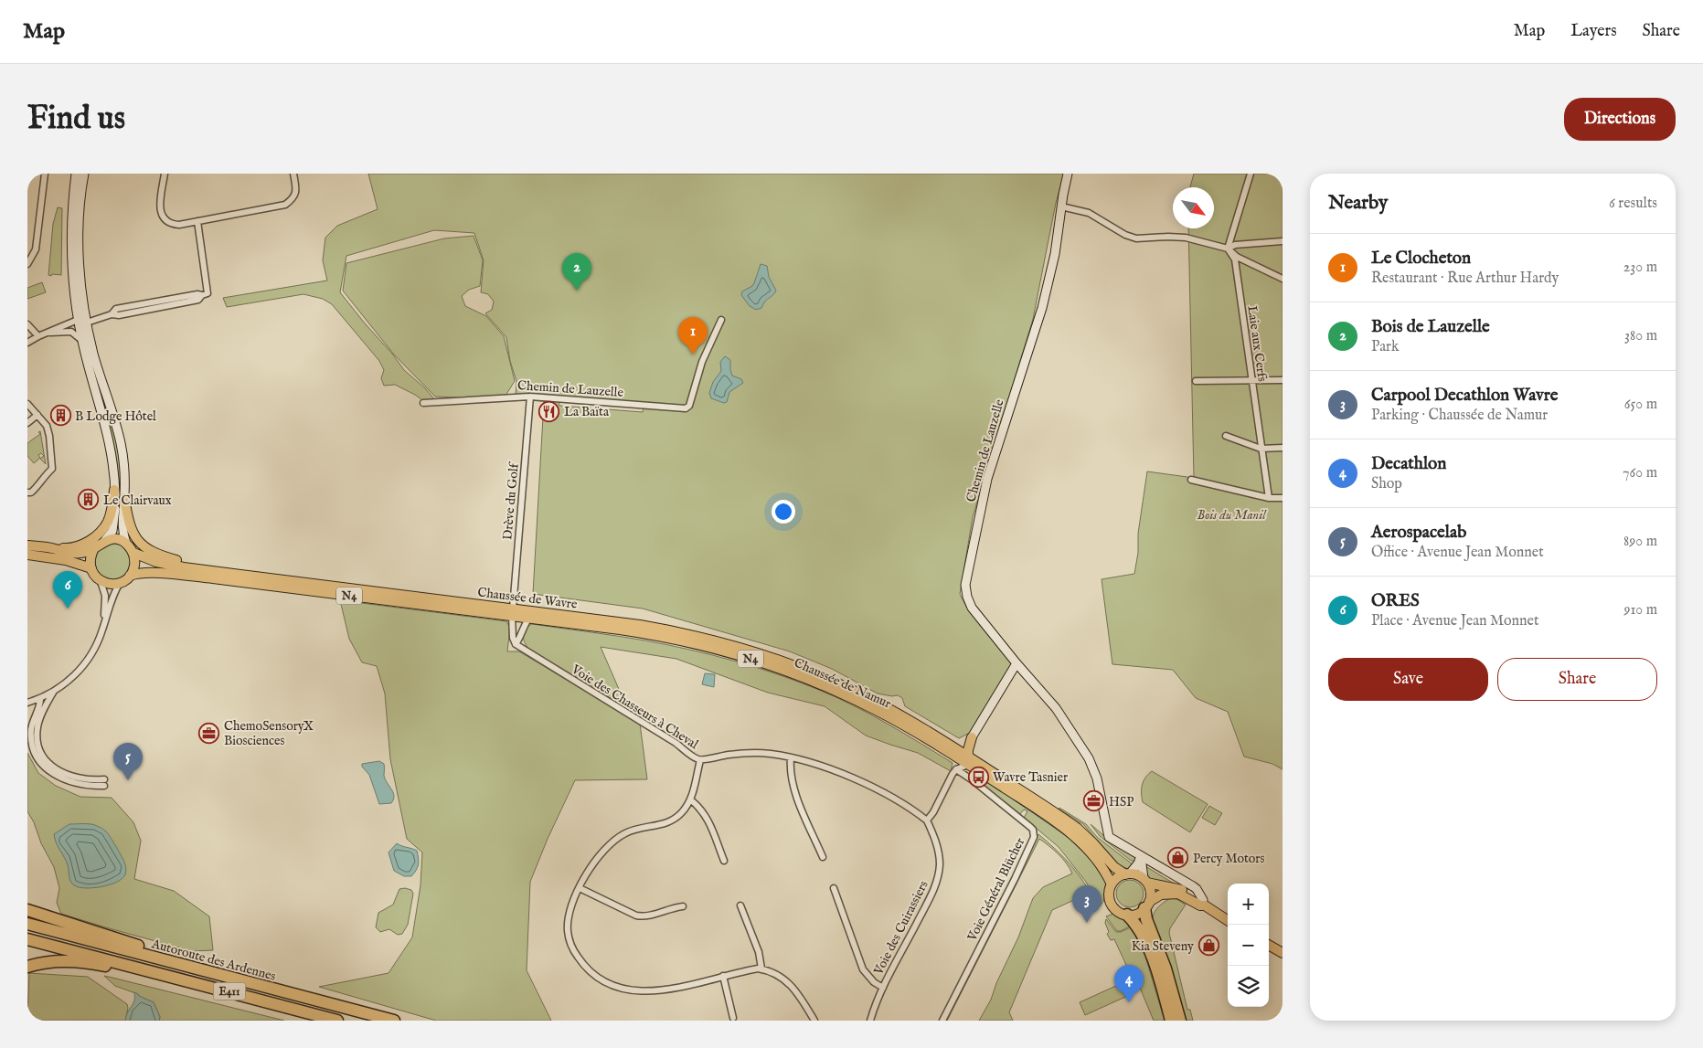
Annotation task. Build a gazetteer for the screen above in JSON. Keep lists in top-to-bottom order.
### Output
{
  "streets": {
    "highway": ["Autoroute des Ardennes", "E411"],
    "main road": ["N4", "Chaussée de Wavre", "Chaussée de Namur"],
    "street": [
      "Laie aux Cerfs",
      "Chemin de Lauzelle",
      "Drève du Golf",
      "Voie des Chasseurs à Cheval",
      "Voie Général Blücher",
      "Voie des Cuirassiers"
    ]
  },
  "crossings": [
    ["Chemin de Lauzelle", "Drève du Golf"],
    ["Chemin de Lauzelle", "Chaussée de Namur"],
    ["Drève du Golf", "Chaussée de Wavre"],
    ["Drève du Golf", "Chaussée de Namur"],
    ["Chaussée de Wavre", "Chaussée de Namur"],
    ["Voie des Chasseurs à Cheval", "Voie des Cuirassiers"]
  ],
  "parks": ["Bois du Manil"],
  "places": {
    "restaurant": ["La Baïta"],
    "building": ["B Lodge Hôtel", "Le Clairvaux"],
    "office": ["ChemoSensoryX Biosciences", "HSP"],
    "bus stop": ["Wavre Tasnier"],
    "shop": ["Percy Motors", "Kia Steveny"]
  },
  "north": "bottom right",
  "page": {
    "header": "Map",
    "nav": ["Map", "Layers", "Share"],
    "buttons": [
      "Directions",
      ["Save", "Share"]
    ],
    "title": "Find us",
    "heading": ["Nearby", "6 results"],
    "list": [
      {
        "mark": "1",
        "name": "Le Clocheton",
        "note": "Restaurant · Rue Arthur Hardy",
        "value": "230 m"
      },
      {
        "mark": "2",
        "name": "Bois de Lauzelle",
        "note": "Park",
        "value": "380 m"
      },
      {
        "mark": "3",
        "name": "Carpool Decathlon Wavre",
        "note": "Parking · Chaussée de Namur",
        "value": "650 m"
      },
      {
        "mark": "4",
        "name": "Decathlon",
        "note": "Shop",
        "value": "760 m"
      },
      {
        "mark": "5",
        "name": "Aerospacelab",
        "note": "Office · Avenue Jean Monnet",
        "value": "890 m"
      },
      {
        "mark": "6",
        "name": "ORES",
        "note": "Place · Avenue Jean Monnet",
        "value": "910 m"
      }
    ],
    "pins": [
      "2",
      "1",
      "6",
      "5",
      "3",
      "4"
    ],
    "map_buttons": ["+", "−"]
  }
}
